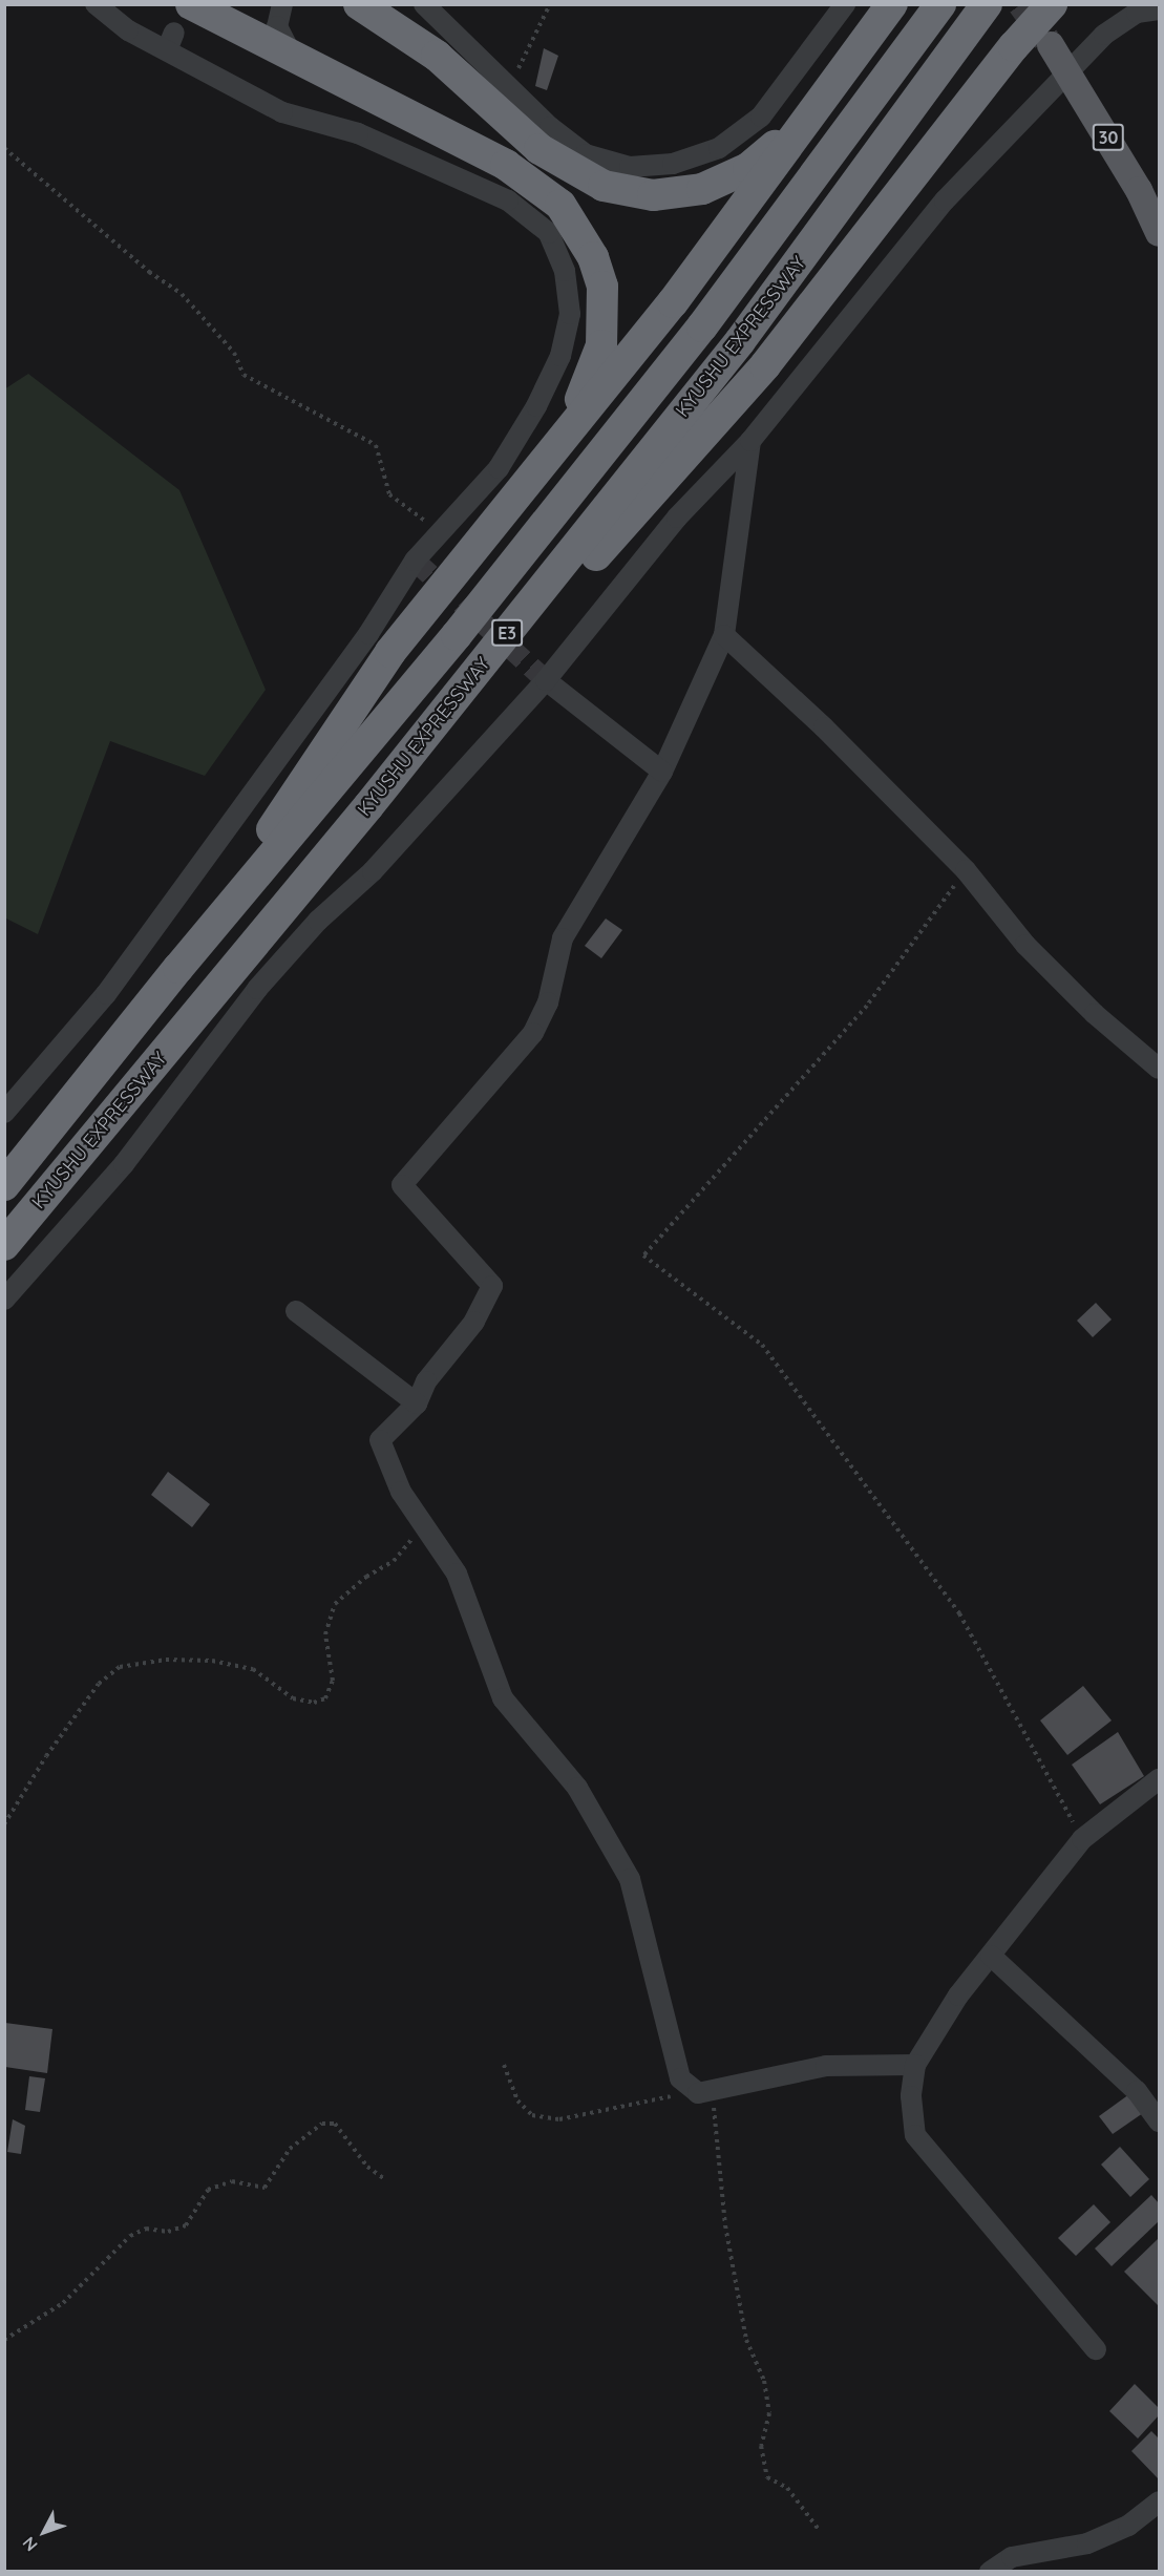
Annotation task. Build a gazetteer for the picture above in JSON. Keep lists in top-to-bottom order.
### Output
{
  "streets": {
    "highway": ["KYUSHU EXPRESSWAY", "E3"],
    "main road": ["30"]
  },
  "north": "bottom left"
}
